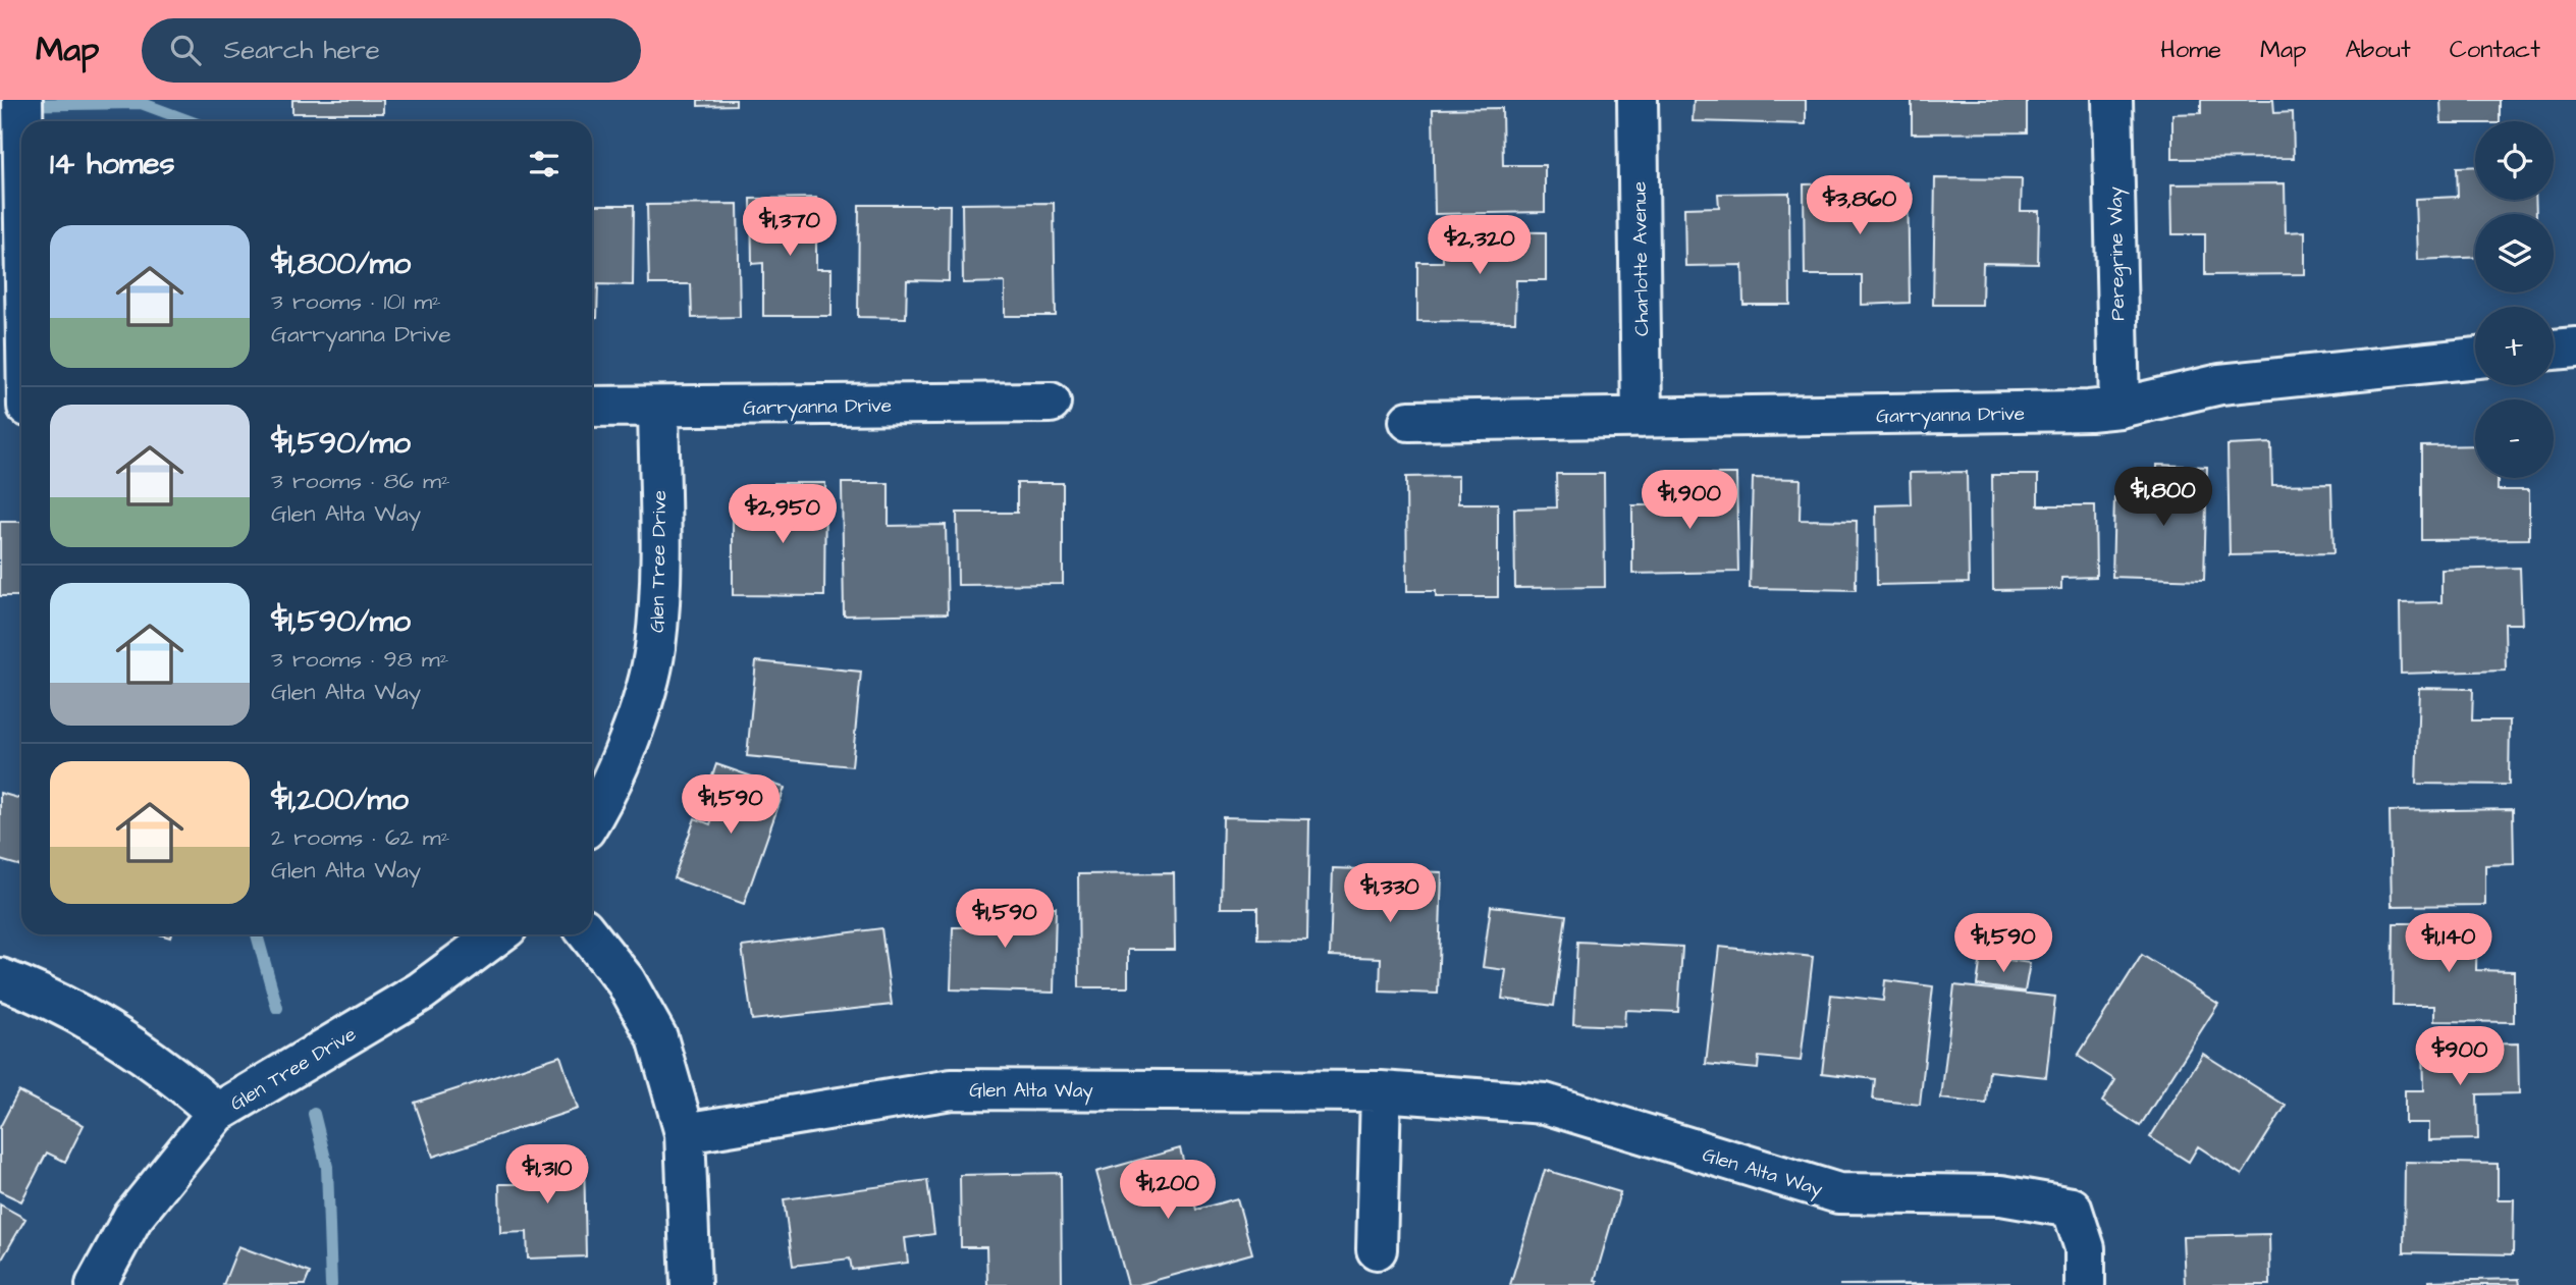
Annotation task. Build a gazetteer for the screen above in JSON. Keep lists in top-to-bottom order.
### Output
{
  "streets": {
    "street": [
      "Peregrine Way",
      "Charlotte Avenue",
      "Garryanna Drive",
      "Glen Tree Drive",
      "Glen Alta Way"
    ]
  },
  "crossings": [
    ["Peregrine Way", "Garryanna Drive"],
    ["Charlotte Avenue", "Garryanna Drive"],
    ["Garryanna Drive", "Glen Tree Drive"]
  ],
  "page": {
    "header": "Map",
    "search": "Search here",
    "nav": [
      "Home",
      "Map",
      "About",
      "Contact"
    ],
    "map_buttons": ["+", "−"],
    "heading": "14 homes",
    "price": [
      "$3,860",
      "$1,370",
      "$2,320",
      "$1,800",
      "$1,900",
      "$2,950",
      "$1,590",
      "$1,330",
      "$1,590",
      "$1,590",
      "$1,140",
      "$900",
      "$1,310",
      "$1,200"
    ],
    "list": [
      {
        "name": "$1,800/mo",
        "note": "3 rooms · 101 m² · Garryanna Drive"
      },
      {
        "name": "$1,590/mo",
        "note": "3 rooms · 86 m² · Glen Alta Way"
      },
      {
        "name": "$1,590/mo",
        "note": "3 rooms · 98 m² · Glen Alta Way"
      },
      {
        "name": "$1,200/mo",
        "note": "2 rooms · 62 m² · Glen Alta Way"
      }
    ]
  }
}
